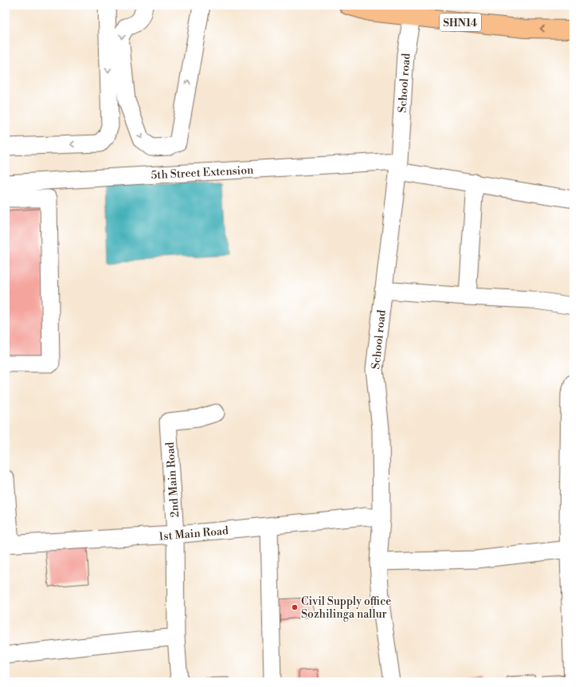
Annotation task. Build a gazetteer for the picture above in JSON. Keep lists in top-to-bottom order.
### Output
{
  "streets": {
    "main road": ["SHN14"],
    "street": [
      "School road",
      "5th Street Extension",
      "2nd Main Road",
      "1st Main Road"
    ]
  },
  "crossings": [
    ["SHN14", "School road"],
    ["School road", "5th Street Extension"],
    ["School road", "1st Main Road"],
    ["2nd Main Road", "1st Main Road"]
  ],
  "places": ["Civil Supply office Sozhilinga nallur"]
}
